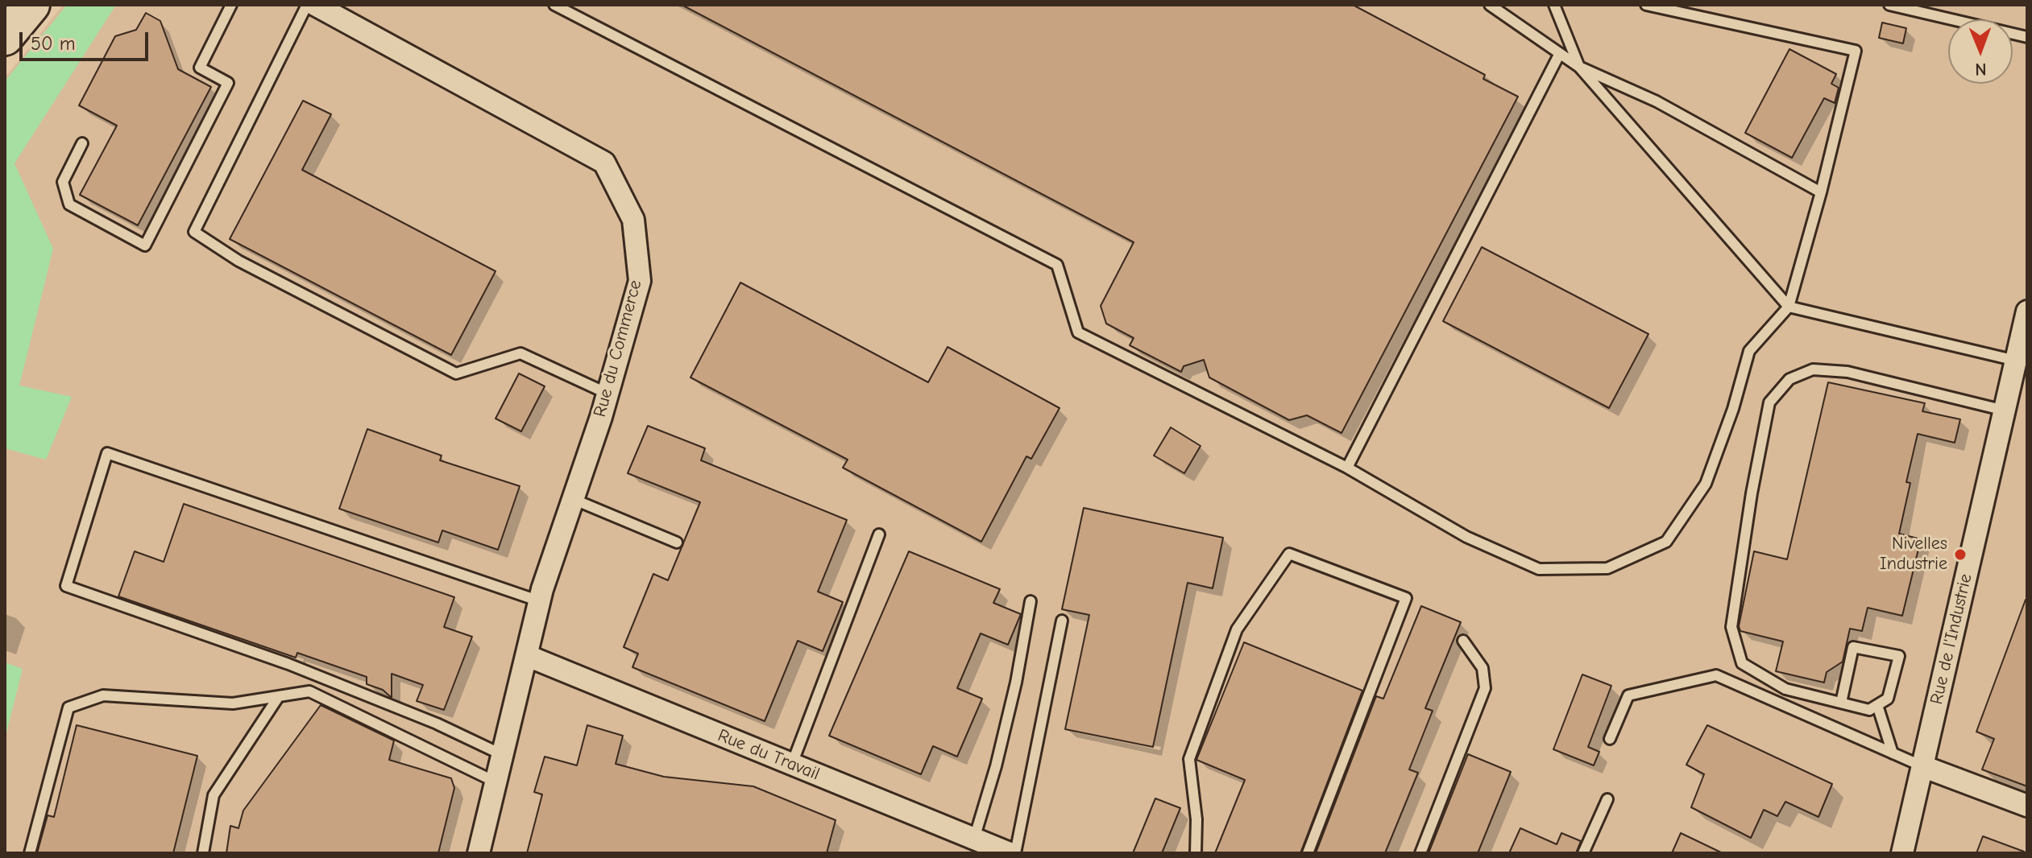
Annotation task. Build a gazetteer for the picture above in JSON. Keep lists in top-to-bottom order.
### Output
{
  "streets": {
    "street": ["Rue du Commerce", "Rue de l'Industrie", "Rue du Travail"]
  },
  "crossings": [
    ["Rue du Commerce", "Rue du Travail"]
  ],
  "places": ["Nivelles Industrie"],
  "scale_bar": "50 m",
  "north": "bottom"
}
